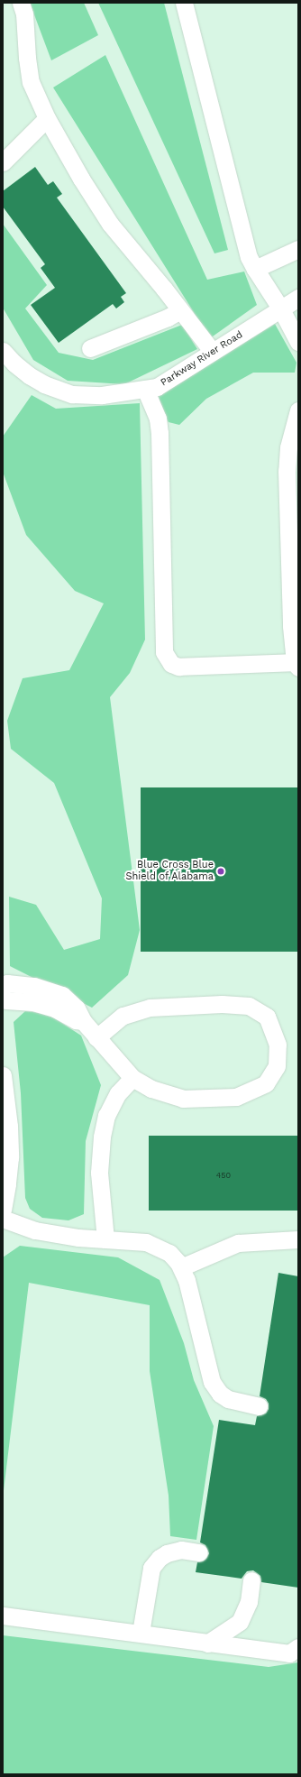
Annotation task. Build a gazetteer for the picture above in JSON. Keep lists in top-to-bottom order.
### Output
{
  "streets": {
    "street": ["Parkway River Road"]
  },
  "places": ["Blue Cross Blue Shield of Alabama"],
  "house_numbers": ["450"]
}
